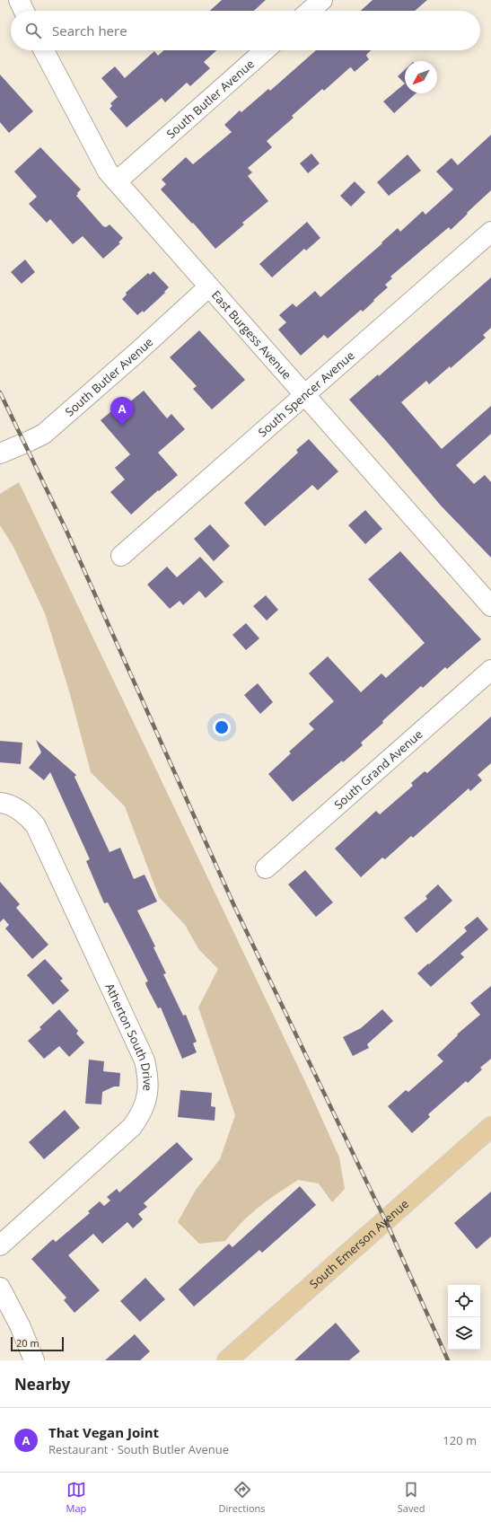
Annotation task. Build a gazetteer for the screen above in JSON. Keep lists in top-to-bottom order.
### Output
{
  "streets": {
    "main road": ["South Emerson Avenue"],
    "street": [
      "South Butler Avenue",
      "East Burgess Avenue",
      "South Spencer Avenue",
      "South Grand Avenue",
      "Atherton South Drive"
    ]
  },
  "crossings": [
    ["South Butler Avenue", "East Burgess Avenue"],
    ["East Burgess Avenue", "South Spencer Avenue"]
  ],
  "scale_bar": "20 m",
  "north": "bottom left",
  "page": {
    "search": "Search here",
    "pins": "A",
    "scale": "20 m",
    "heading": "Nearby",
    "list": [
      {
        "mark": "A",
        "name": "That Vegan Joint",
        "note": "Restaurant · South Butler Avenue",
        "value": "120 m"
      }
    ],
    "nav": ["Map", "Directions", "Saved"]
  }
}
